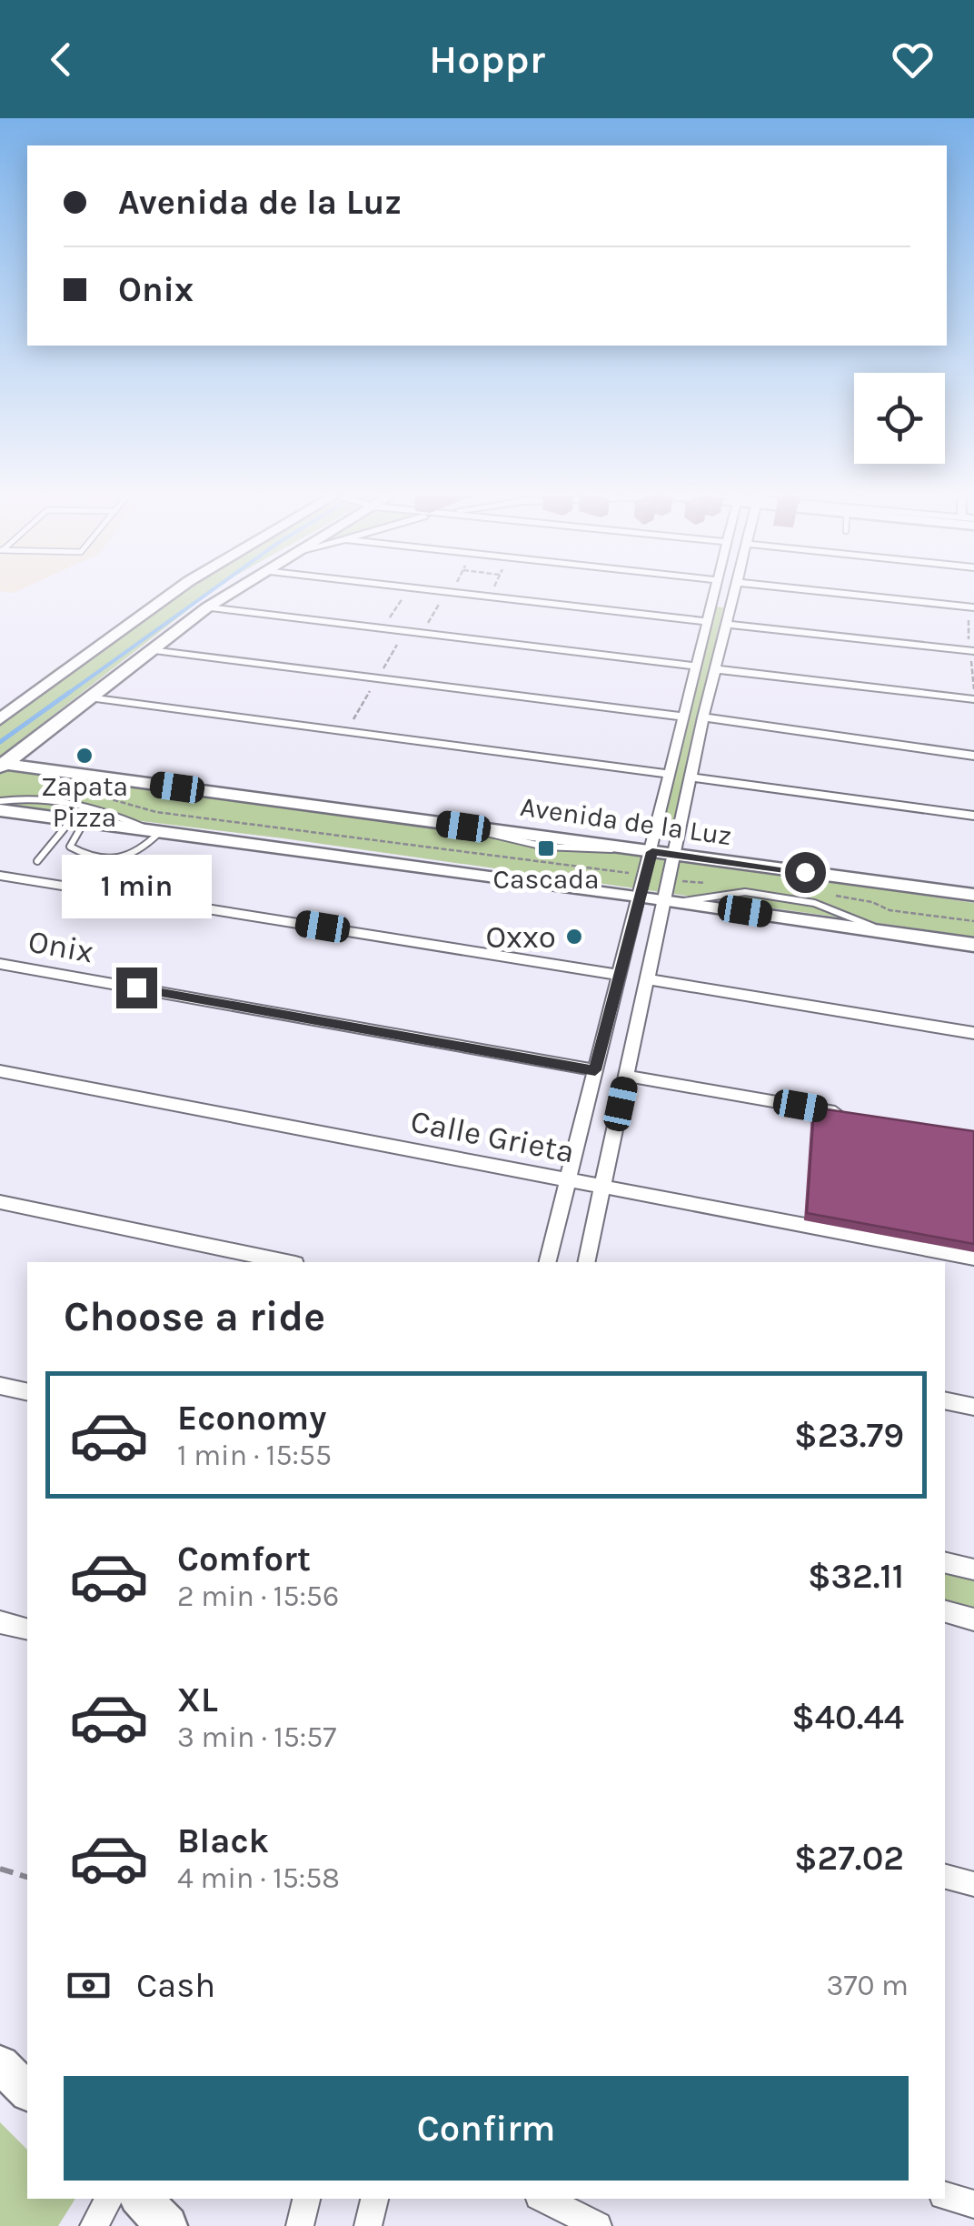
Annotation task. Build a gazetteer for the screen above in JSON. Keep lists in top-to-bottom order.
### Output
{
  "streets": {
    "main road": ["Avenida de la Luz"],
    "street": ["Onix", "Calle Grieta"]
  },
  "places": {
    "other": ["Zapata Pizza", "Oxxo"],
    "transit": ["Cascada"]
  },
  "page": {
    "header": "Hoppr",
    "banner": ["Avenida de la Luz", "Onix"],
    "bubble": "1 min",
    "heading": "Choose a ride",
    "list": [
      {
        "name": "Economy",
        "note": "1 min · 15:55",
        "value": "$23.79"
      },
      {
        "name": "Comfort",
        "note": "2 min · 15:56",
        "value": "$32.11"
      },
      {
        "name": "XL",
        "note": "3 min · 15:57",
        "value": "$40.44"
      },
      {
        "name": "Black",
        "note": "4 min · 15:58",
        "value": "$27.02"
      }
    ],
    "pay": ["Cash", "370 m"],
    "buttons": "Confirm"
  }
}
